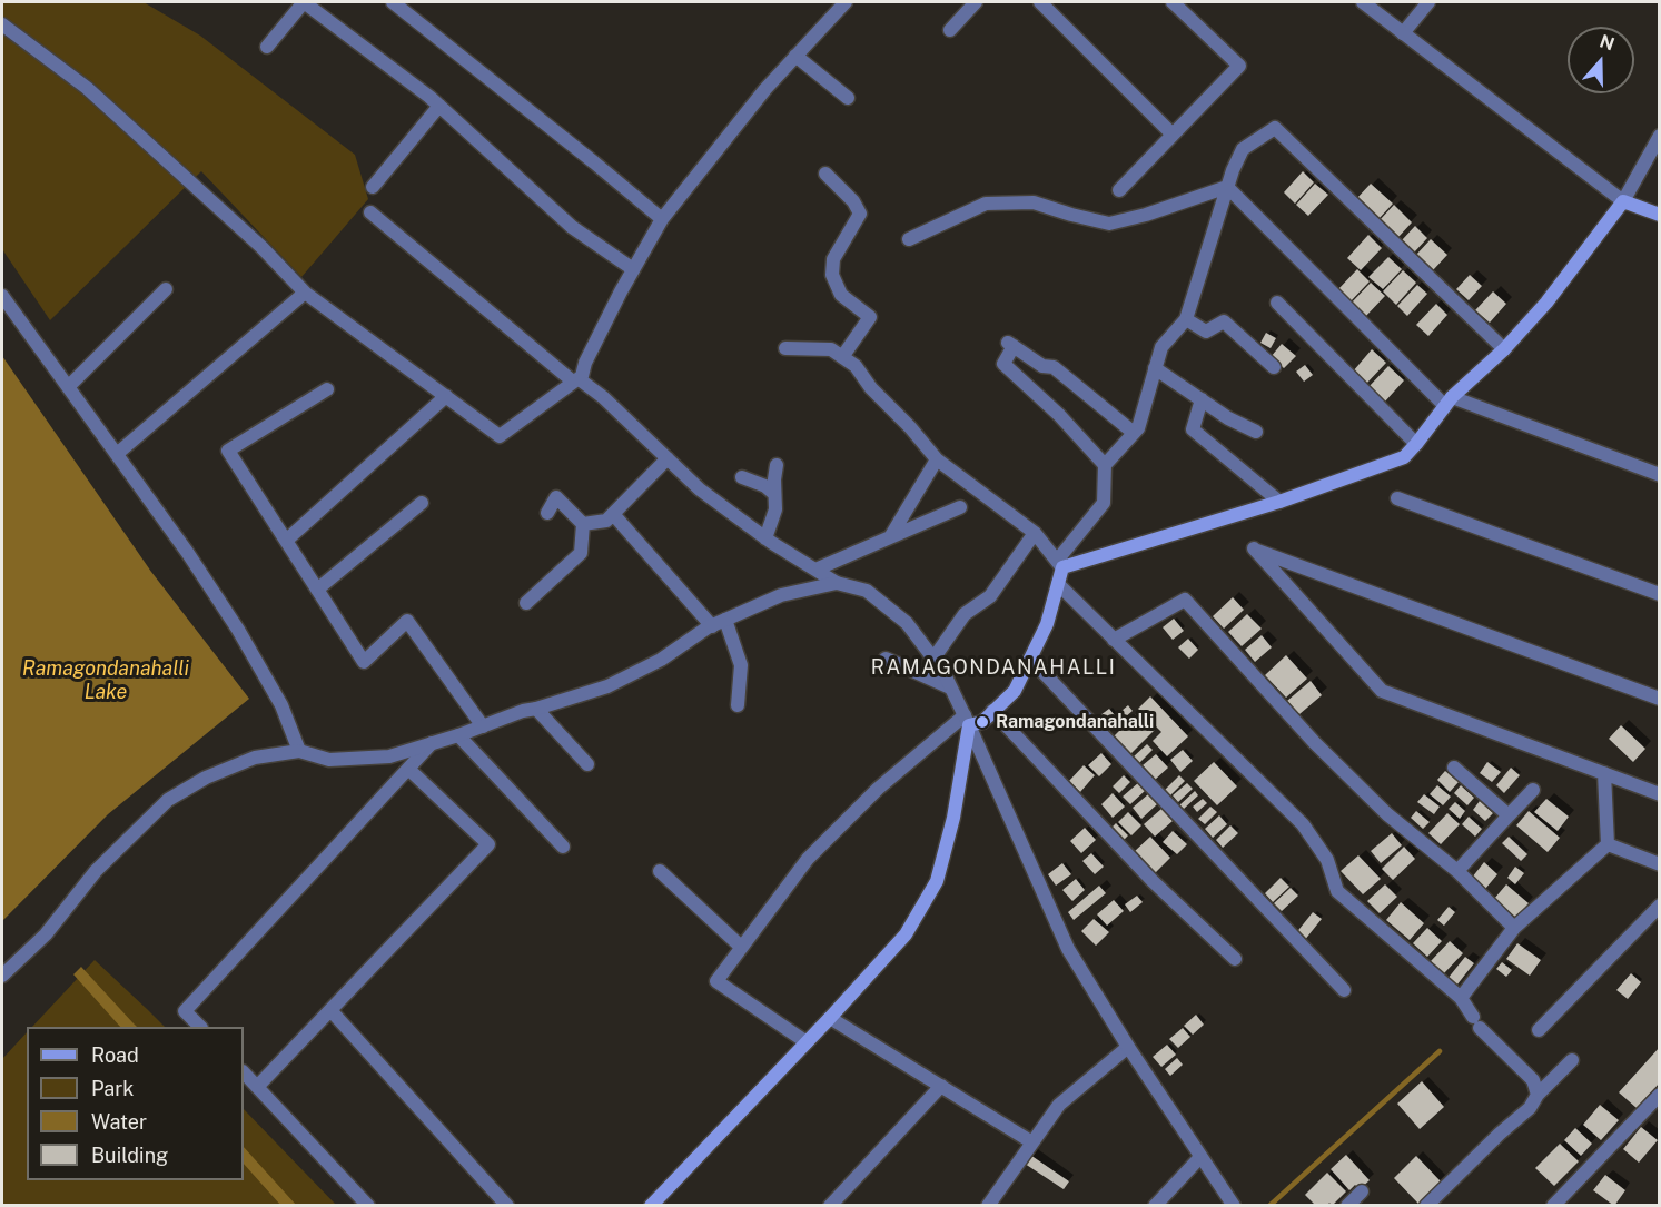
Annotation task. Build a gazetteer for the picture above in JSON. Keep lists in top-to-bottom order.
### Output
{
  "districts": ["RAMAGONDANAHALLI"],
  "water": ["Ramagondanahalli Lake"],
  "places": ["Ramagondanahalli"],
  "legend": [
    "Road",
    "Park",
    "Water",
    "Building"
  ],
  "north": "top"
}
